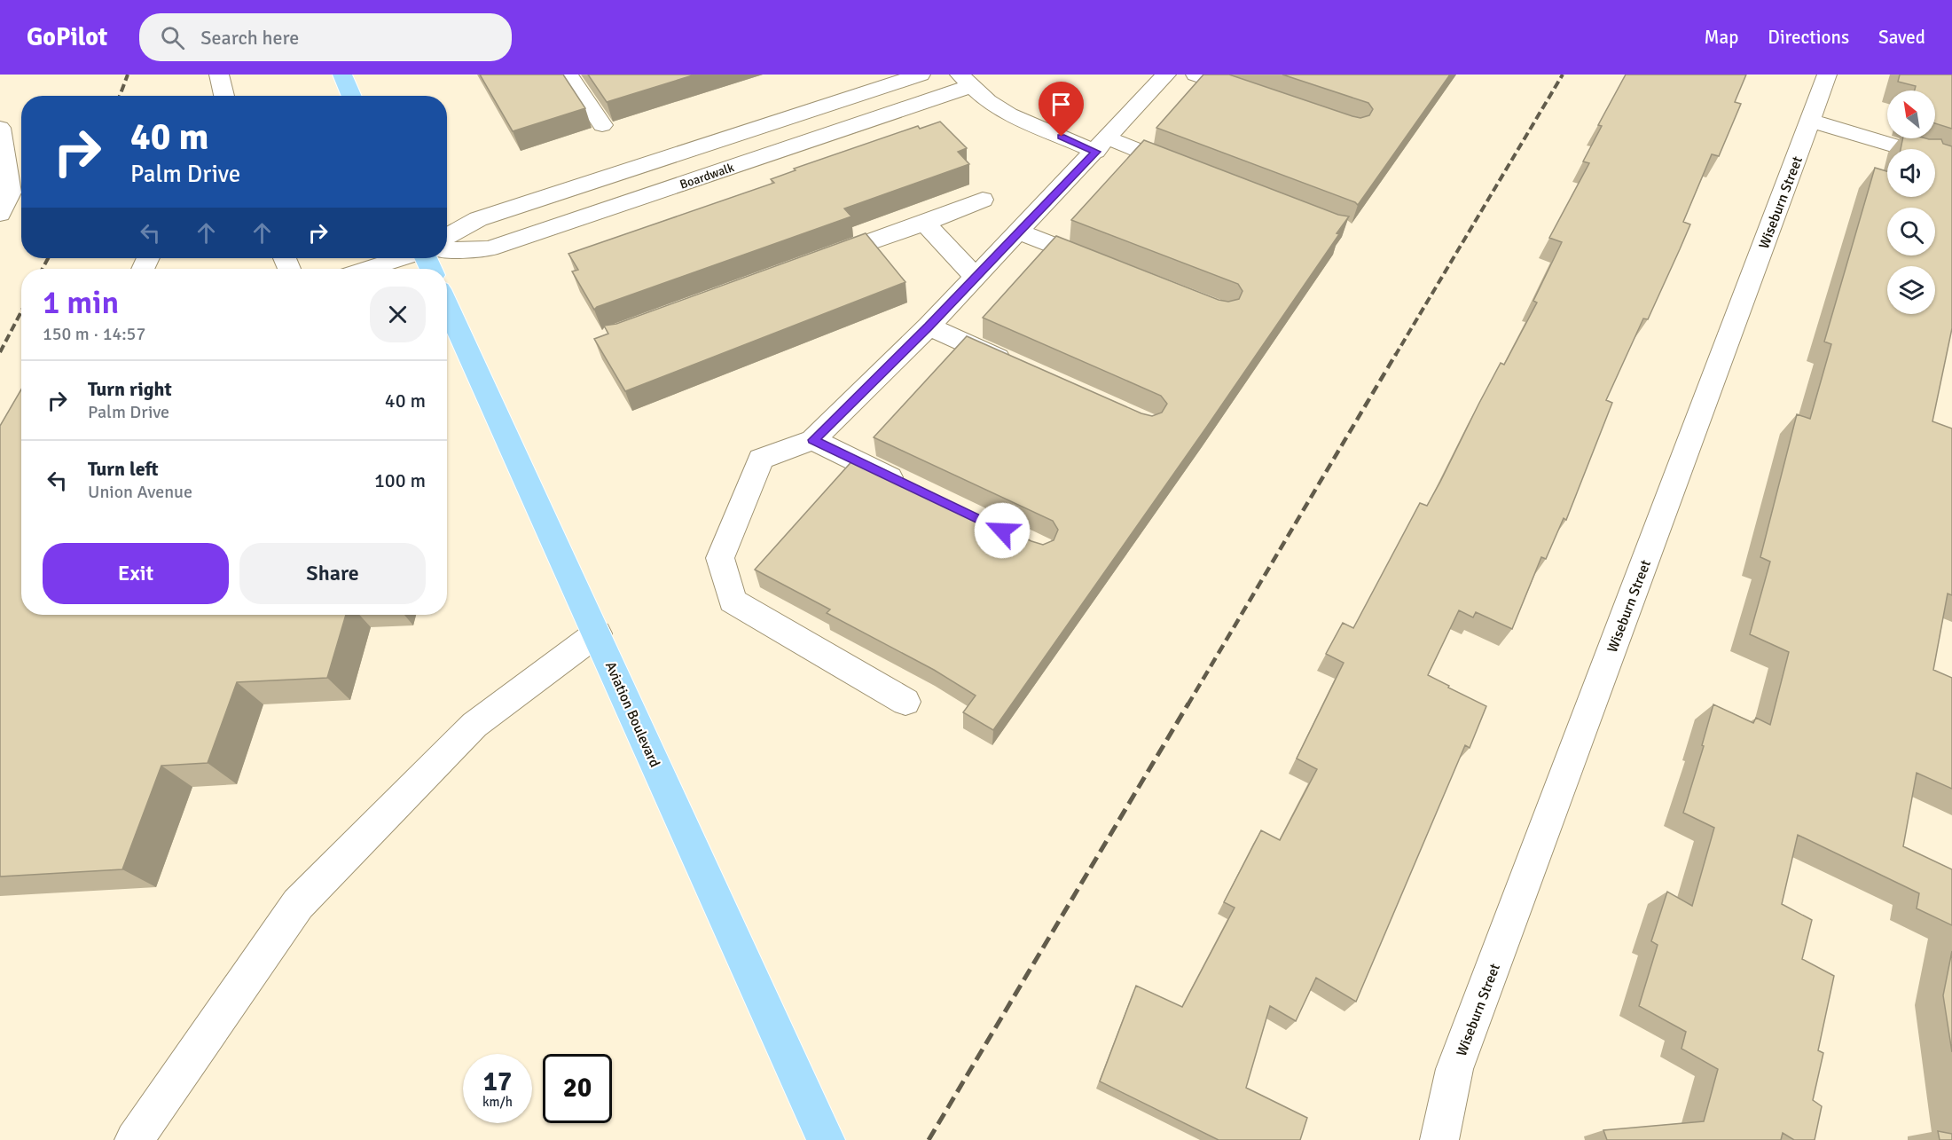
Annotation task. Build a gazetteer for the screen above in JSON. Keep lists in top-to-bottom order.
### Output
{
  "streets": {
    "main road": ["Aviation Boulevard"],
    "street": ["Boardwalk", "Wiseburn Street"]
  },
  "north": "top left",
  "page": {
    "header": "GoPilot",
    "search": "Search here",
    "nav": ["Map", "Directions", "Saved"],
    "turn": ["40 m", "Palm Drive"],
    "heading": ["1 min", "150 m · 14:57"],
    "list": [
      {
        "name": "Turn right",
        "note": "Palm Drive",
        "value": "40 m"
      },
      {
        "name": "Turn left",
        "note": "Union Avenue",
        "value": "100 m"
      }
    ],
    "buttons": ["Exit", "Share"],
    "speed": "17 km/h",
    "limit": "20"
  }
}
